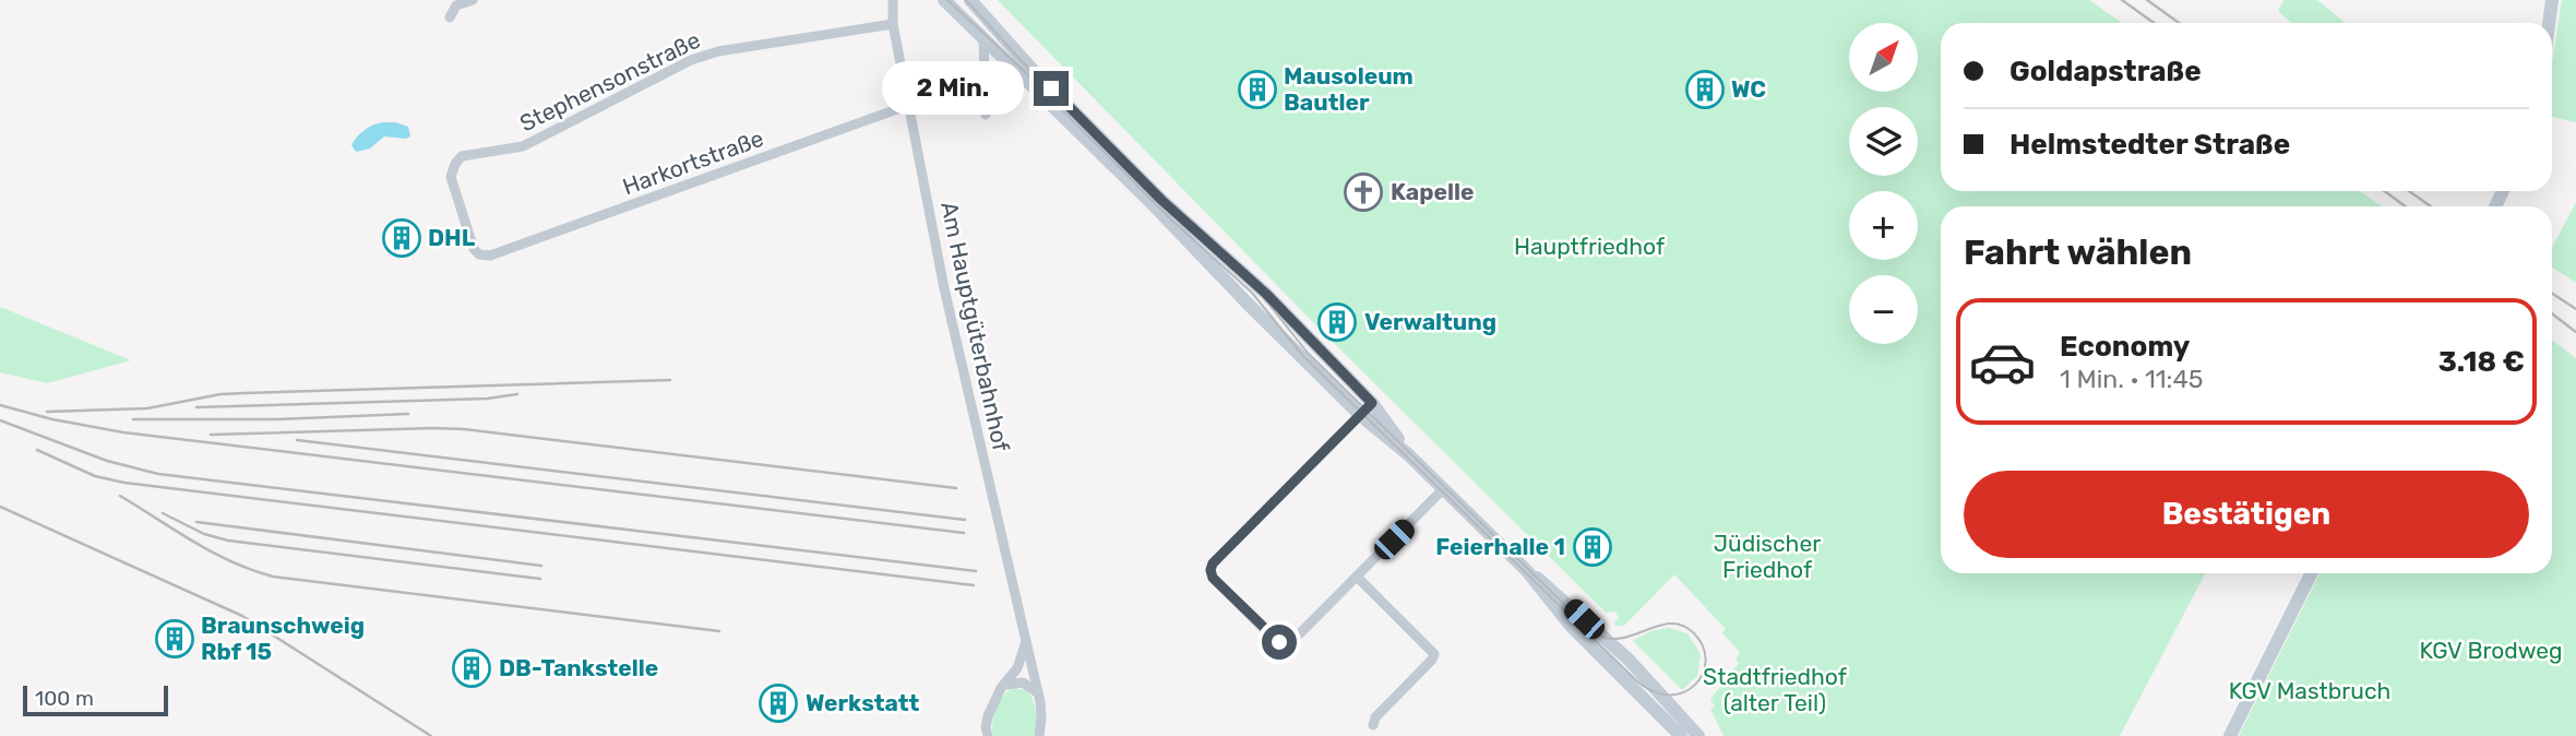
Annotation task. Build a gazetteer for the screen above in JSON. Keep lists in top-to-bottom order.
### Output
{
  "streets": {
    "street": ["Stephensonstraße", "Harkortstraße", "Am Hauptgüterbahnhof"]
  },
  "crossings": [
    ["Stephensonstraße", "Harkortstraße"],
    ["Stephensonstraße", "Am Hauptgüterbahnhof"],
    ["Harkortstraße", "Am Hauptgüterbahnhof"]
  ],
  "parks": [
    "Hauptfriedhof",
    "Jüdischer Friedhof",
    "KGV Brodweg",
    "Stadtfriedhof (alter Teil)",
    "KGV Mastbruch"
  ],
  "places": {
    "building": [
      "Mausoleum Bautler",
      "WC",
      "DHL",
      "Verwaltung",
      "Feierhalle 1",
      "Braunschweig Rbf 15",
      "DB-Tankstelle",
      "Werkstatt"
    ],
    "church": ["Kapelle"]
  },
  "scale_bar": "100 m",
  "north": "top right",
  "page": {
    "map_buttons": ["+", "−"],
    "banner": ["Goldapstraße", "Helmstedter Straße"],
    "bubble": "2 Min.",
    "heading": "Fahrt wählen",
    "list": [
      {
        "name": "Economy",
        "note": "1 Min. · 11:45",
        "value": "3.18 €"
      }
    ],
    "buttons": "Bestätigen",
    "scale": "100 m"
  }
}
